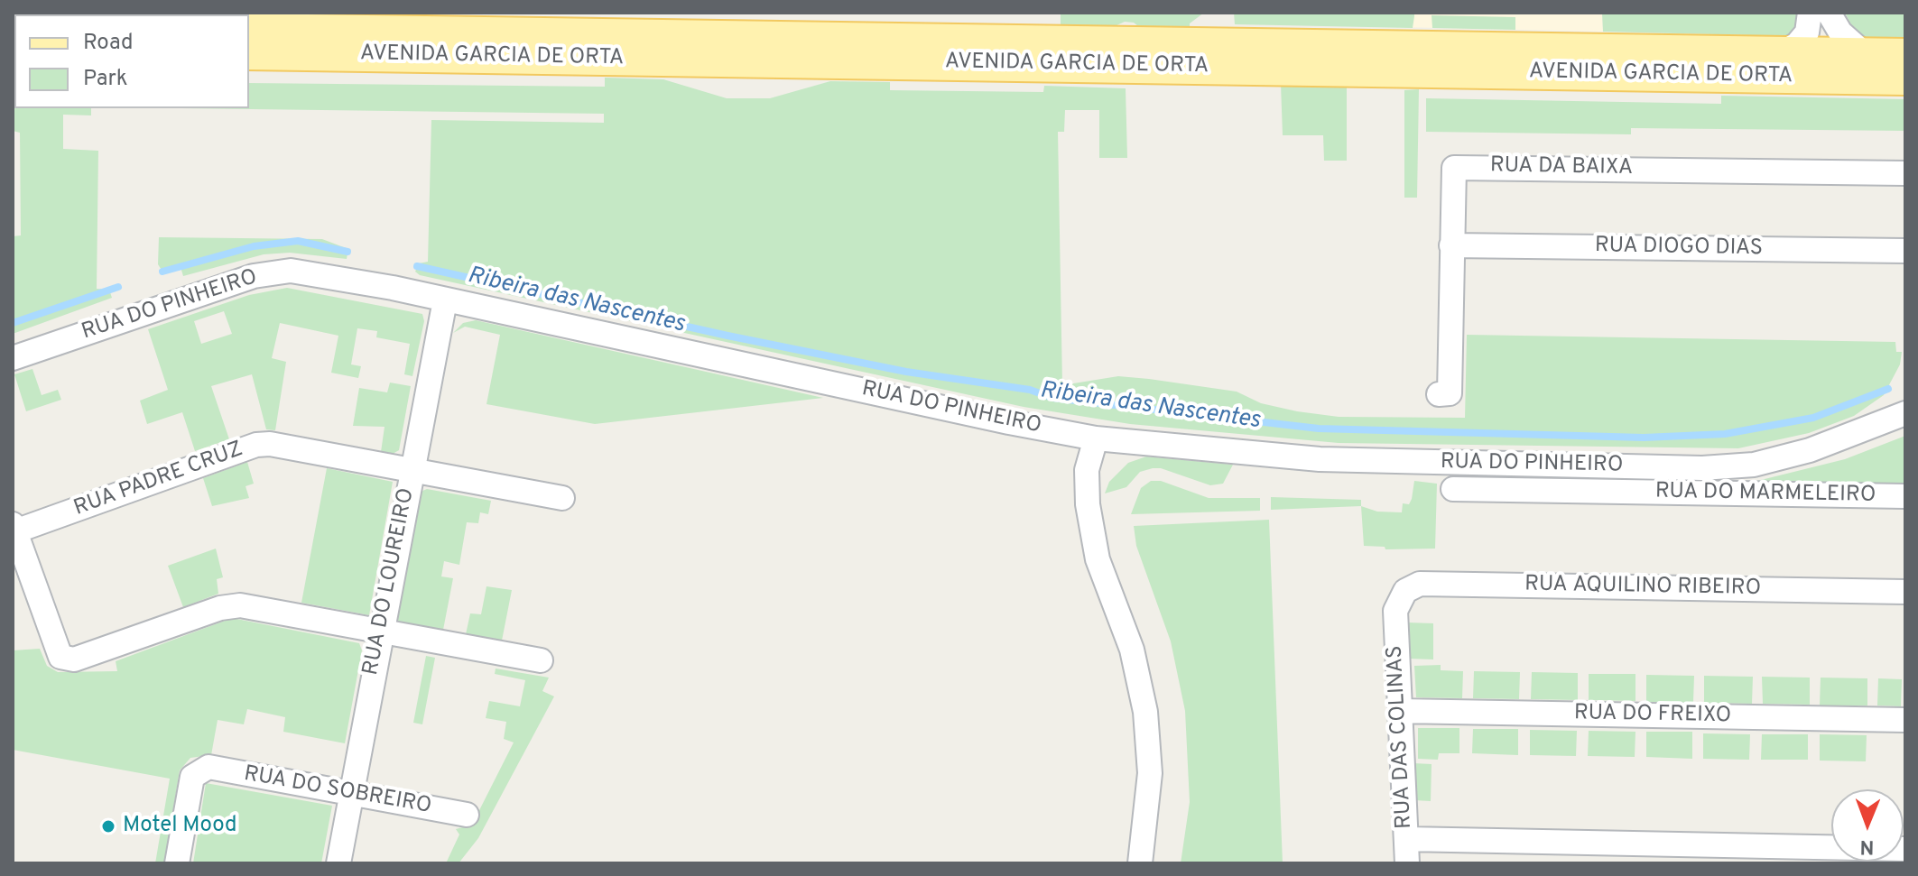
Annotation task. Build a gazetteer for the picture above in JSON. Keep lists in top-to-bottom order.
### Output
{
  "streets": {
    "main road": ["AVENIDA GARCIA DE ORTA"],
    "street": [
      "RUA DA BAIXA",
      "RUA DIOGO DIAS",
      "RUA DO PINHEIRO",
      "RUA PADRE CRUZ",
      "RUA DO MARMELEIRO",
      "RUA DO LOUREIRO",
      "RUA AQUILINO RIBEIRO",
      "RUA DO FREIXO",
      "RUA DAS COLINAS",
      "RUA DO SOBREIRO"
    ]
  },
  "crossings": [
    ["RUA DA BAIXA", "RUA DIOGO DIAS"],
    ["RUA DO PINHEIRO", "RUA DO LOUREIRO"],
    ["RUA PADRE CRUZ", "RUA DO LOUREIRO"],
    ["RUA DO LOUREIRO", "RUA DO SOBREIRO"],
    ["RUA AQUILINO RIBEIRO", "RUA DAS COLINAS"],
    ["RUA DO FREIXO", "RUA DAS COLINAS"]
  ],
  "water": ["Ribeira das Nascentes"],
  "places": ["Motel Mood"],
  "legend": ["Road", "Park"],
  "north": "bottom"
}
